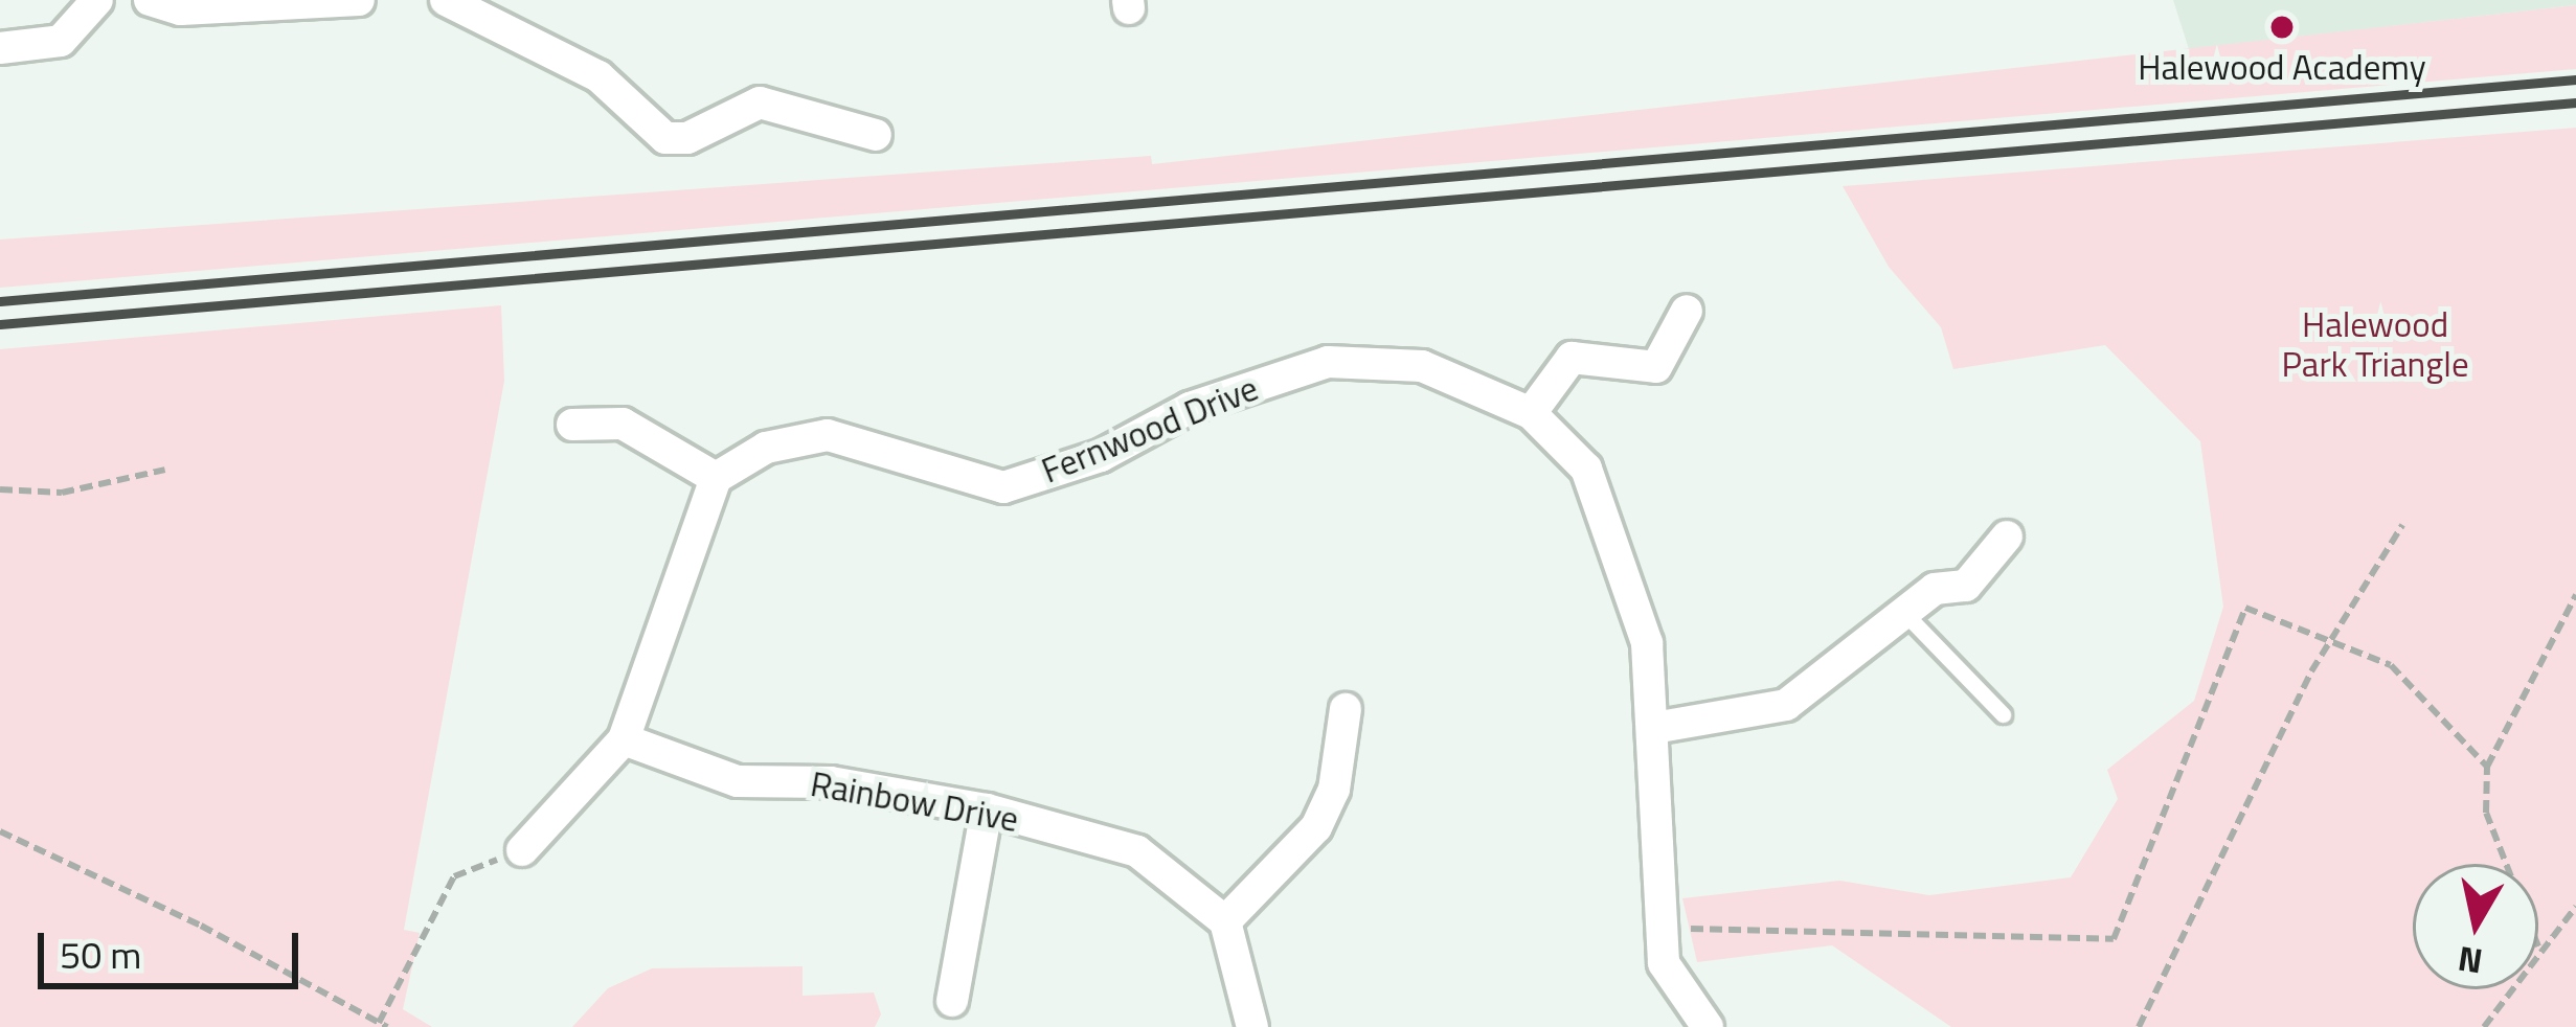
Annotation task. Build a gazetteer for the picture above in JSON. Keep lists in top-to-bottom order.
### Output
{
  "streets": {
    "street": ["Fernwood Drive", "Rainbow Drive"]
  },
  "parks": ["Halewood Park Triangle"],
  "places": ["Halewood Academy"],
  "scale_bar": "50 m",
  "north": "bottom"
}
